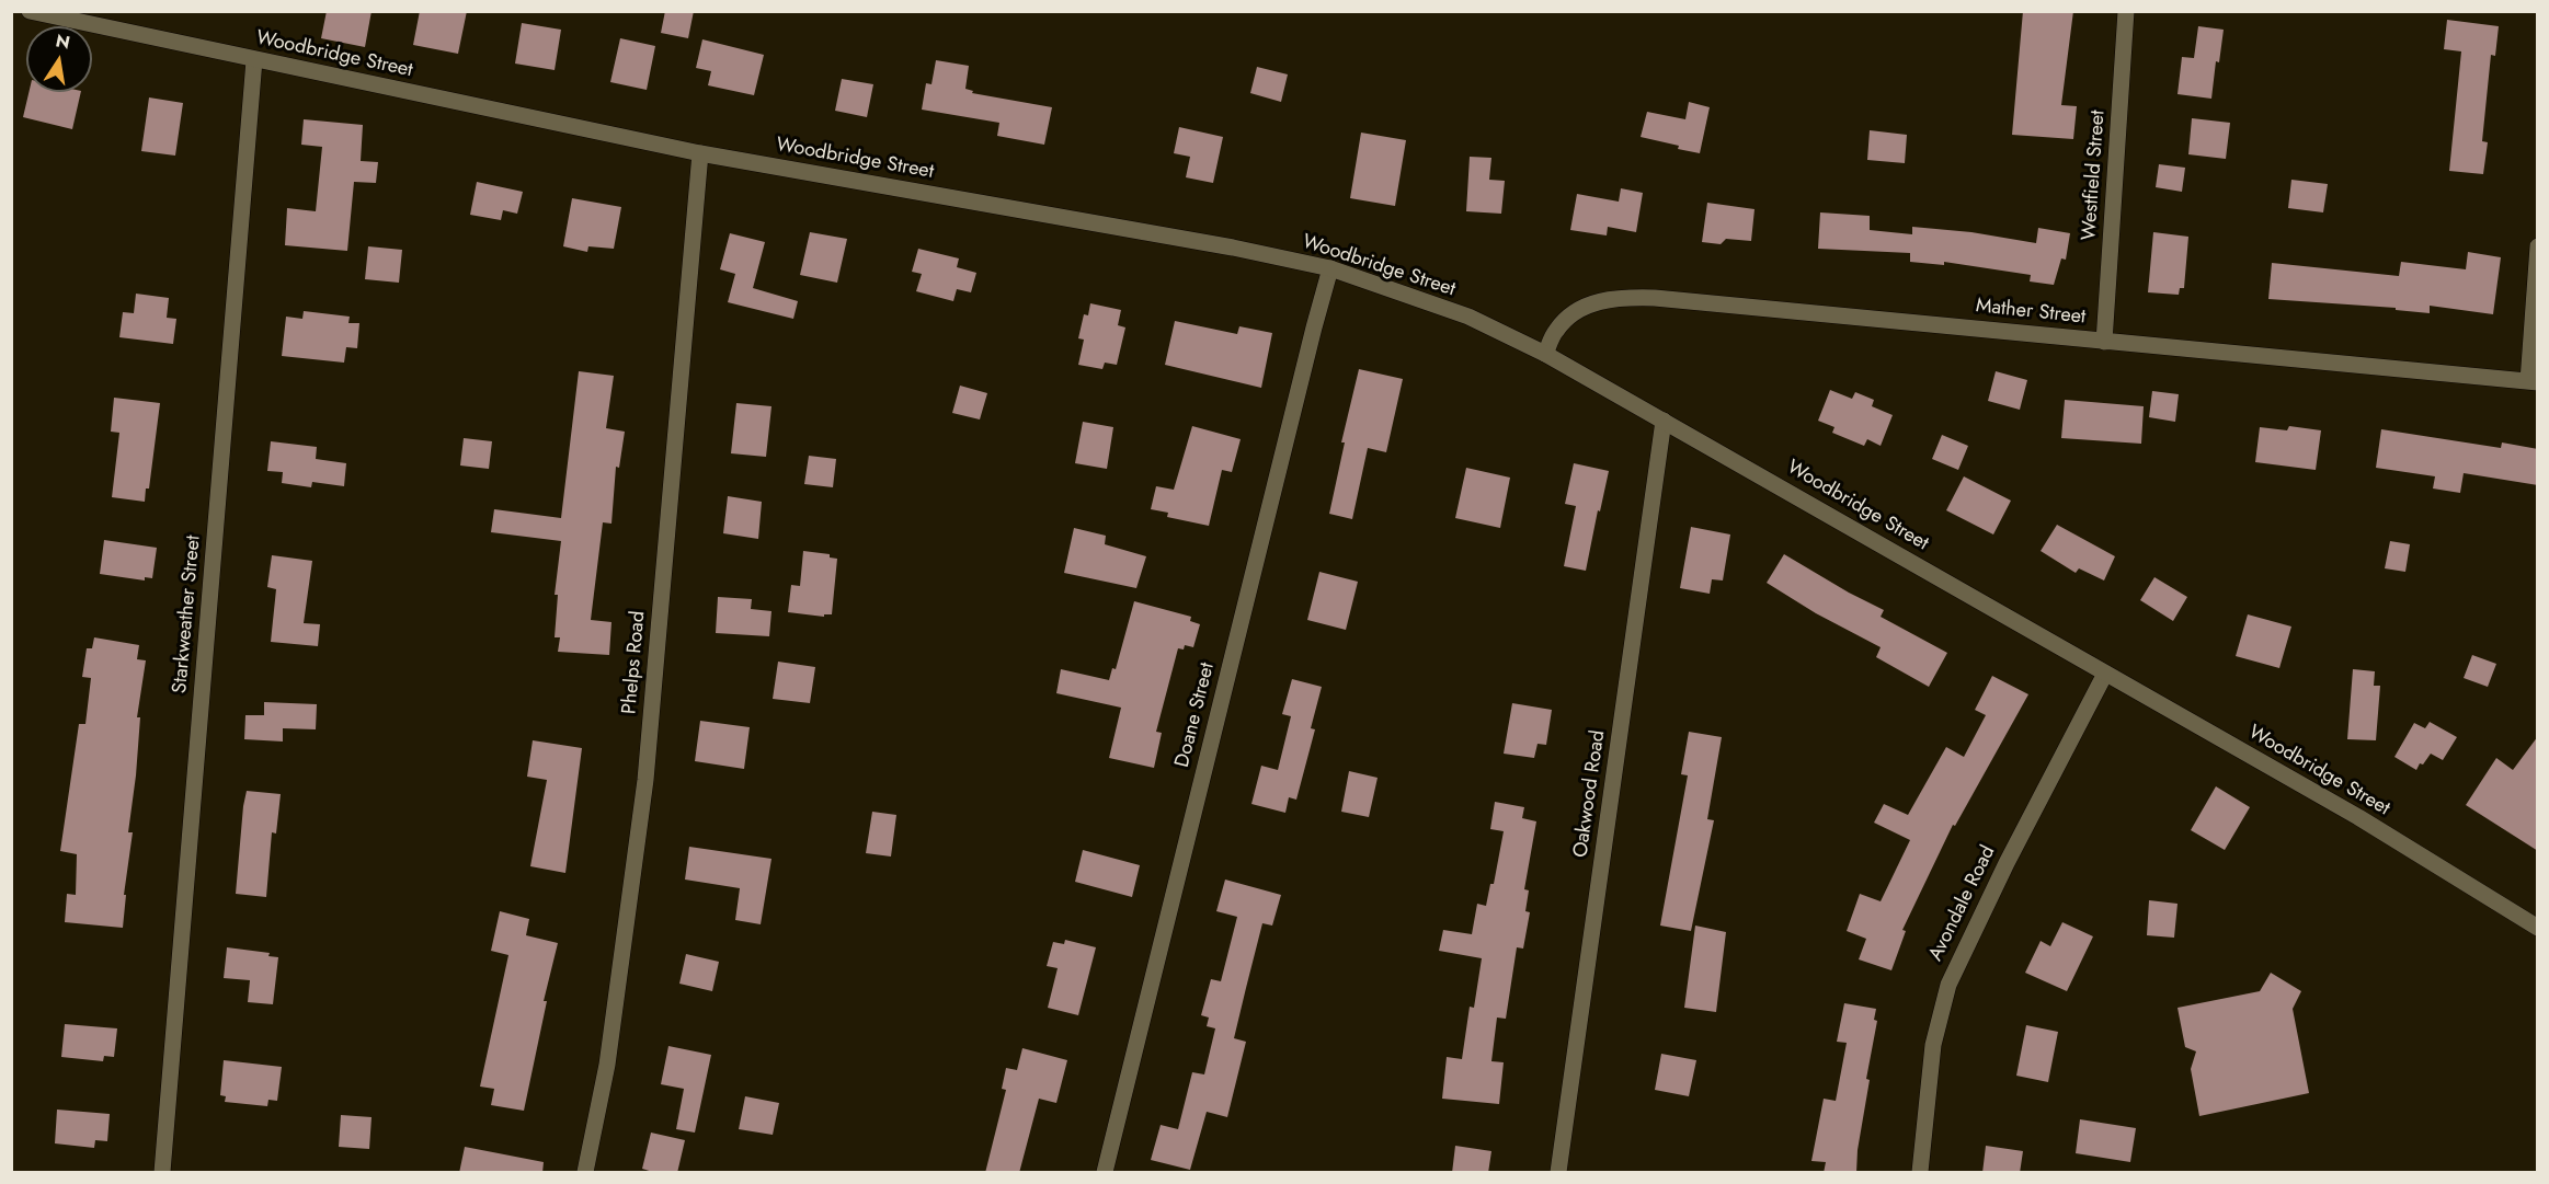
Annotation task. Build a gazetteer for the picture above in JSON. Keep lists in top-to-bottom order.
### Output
{
  "streets": {
    "street": [
      "Woodbridge Street",
      "Westfield Street",
      "Mather Street",
      "Starkweather Street",
      "Phelps Road",
      "Doane Street",
      "Oakwood Road",
      "Avondale Road"
    ]
  },
  "crossings": [
    ["Woodbridge Street", "Mather Street"],
    ["Woodbridge Street", "Starkweather Street"],
    ["Woodbridge Street", "Phelps Road"],
    ["Woodbridge Street", "Doane Street"],
    ["Woodbridge Street", "Oakwood Road"],
    ["Woodbridge Street", "Avondale Road"],
    ["Westfield Street", "Mather Street"]
  ],
  "north": "top"
}
